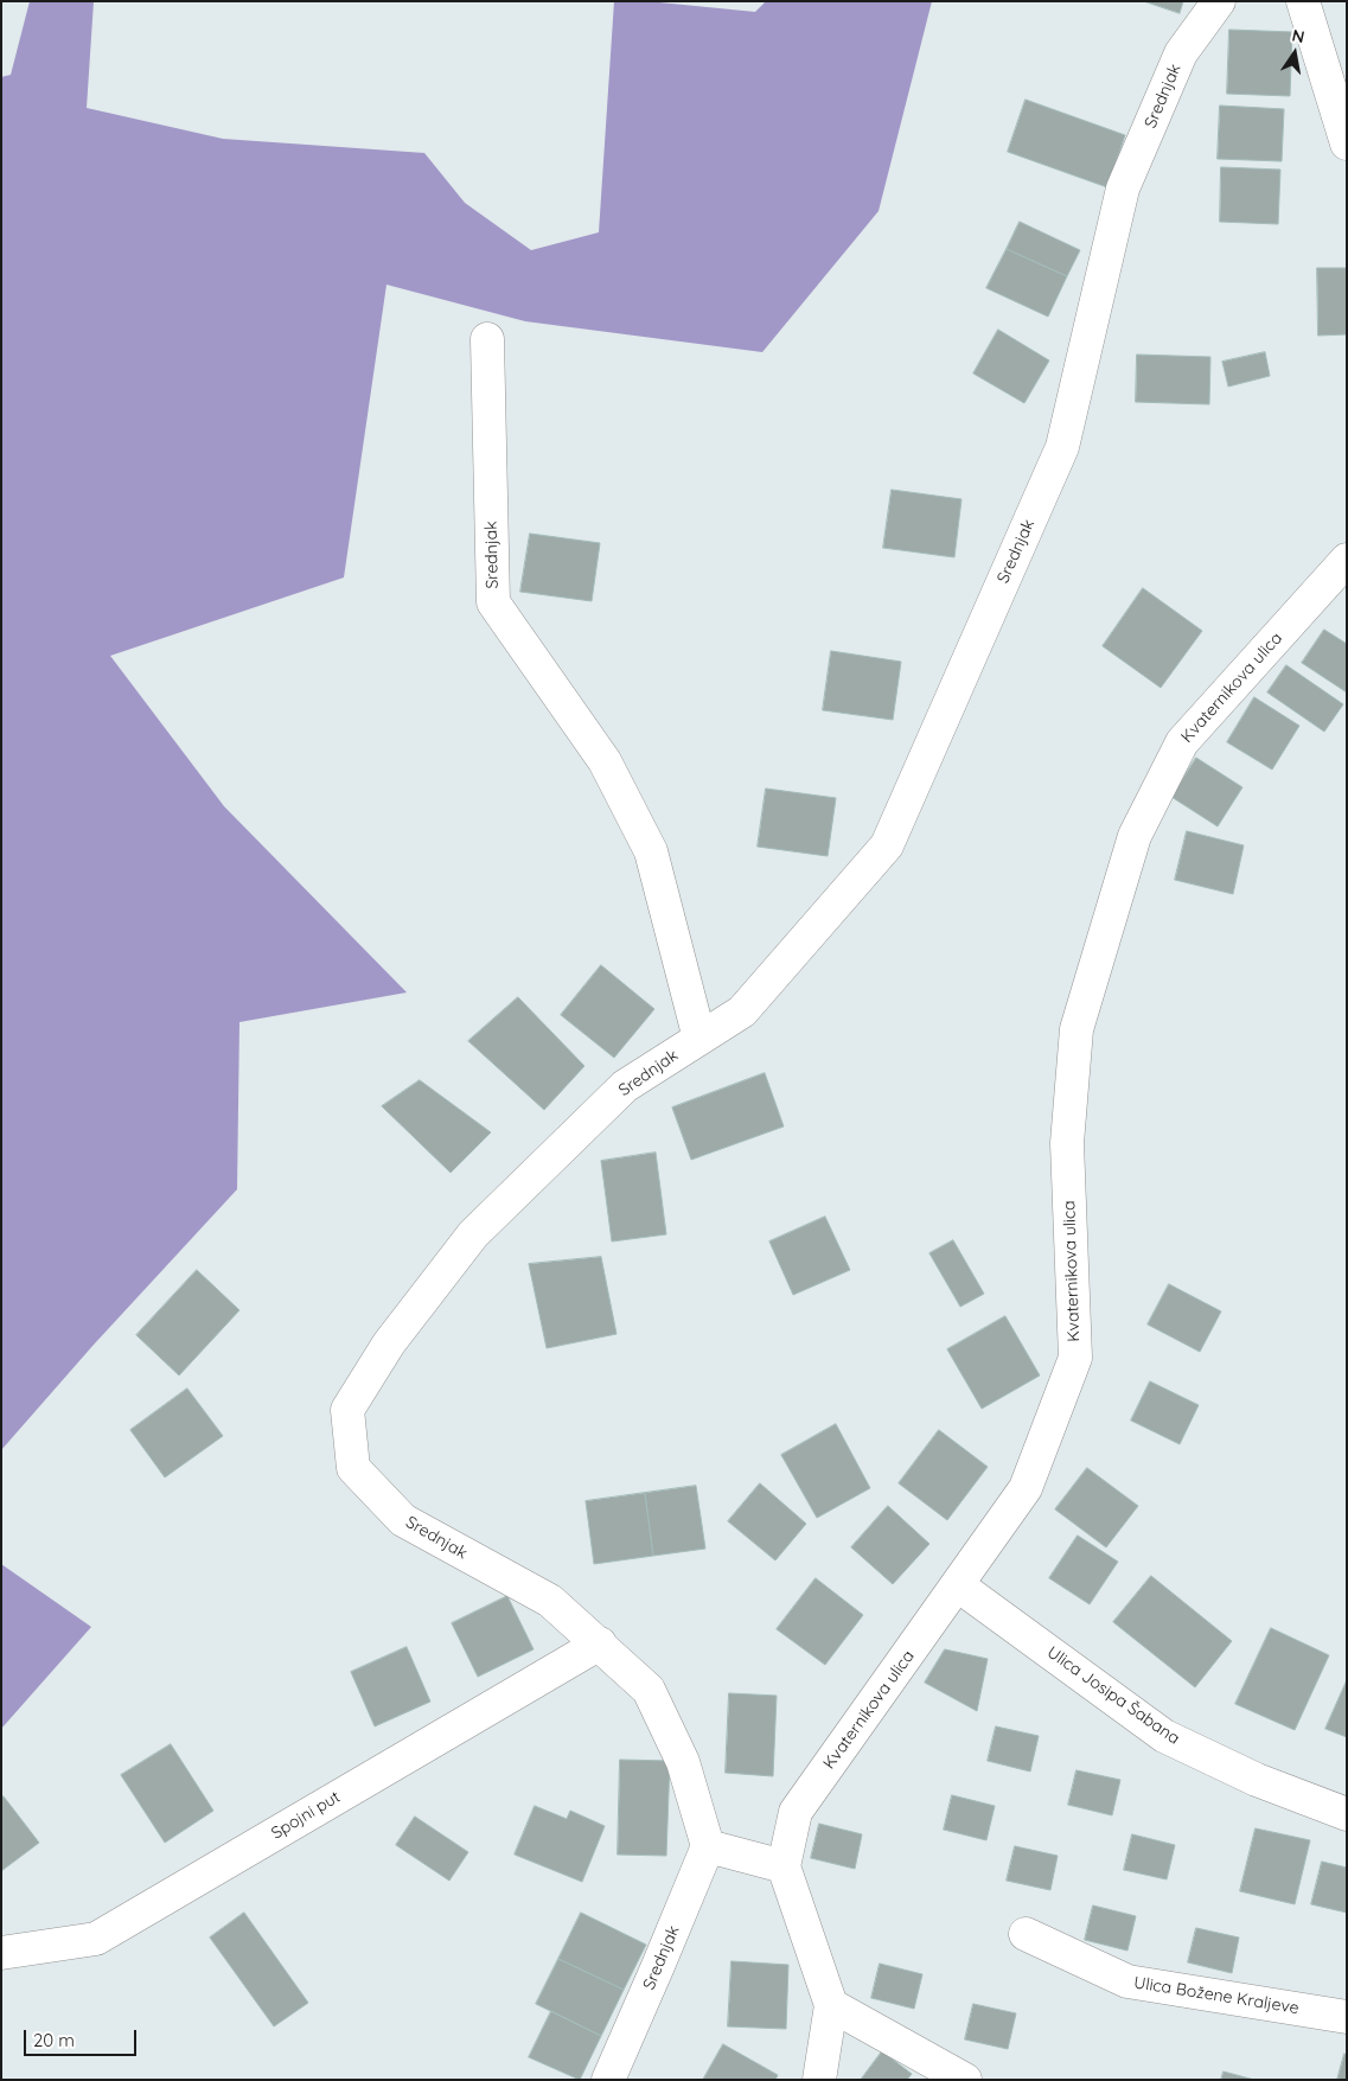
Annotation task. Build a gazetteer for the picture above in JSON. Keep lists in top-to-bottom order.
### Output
{
  "streets": {
    "street": [
      "Srednjak",
      "Kvaternikova ulica",
      "Ulica Josipa Šabana",
      "Spojni put",
      "Ulica Božene Kraljeve"
    ]
  },
  "crossings": [
    ["Srednjak", "Spojni put"],
    ["Kvaternikova ulica", "Ulica Josipa Šabana"]
  ],
  "scale_bar": "20 m",
  "north": "top"
}
